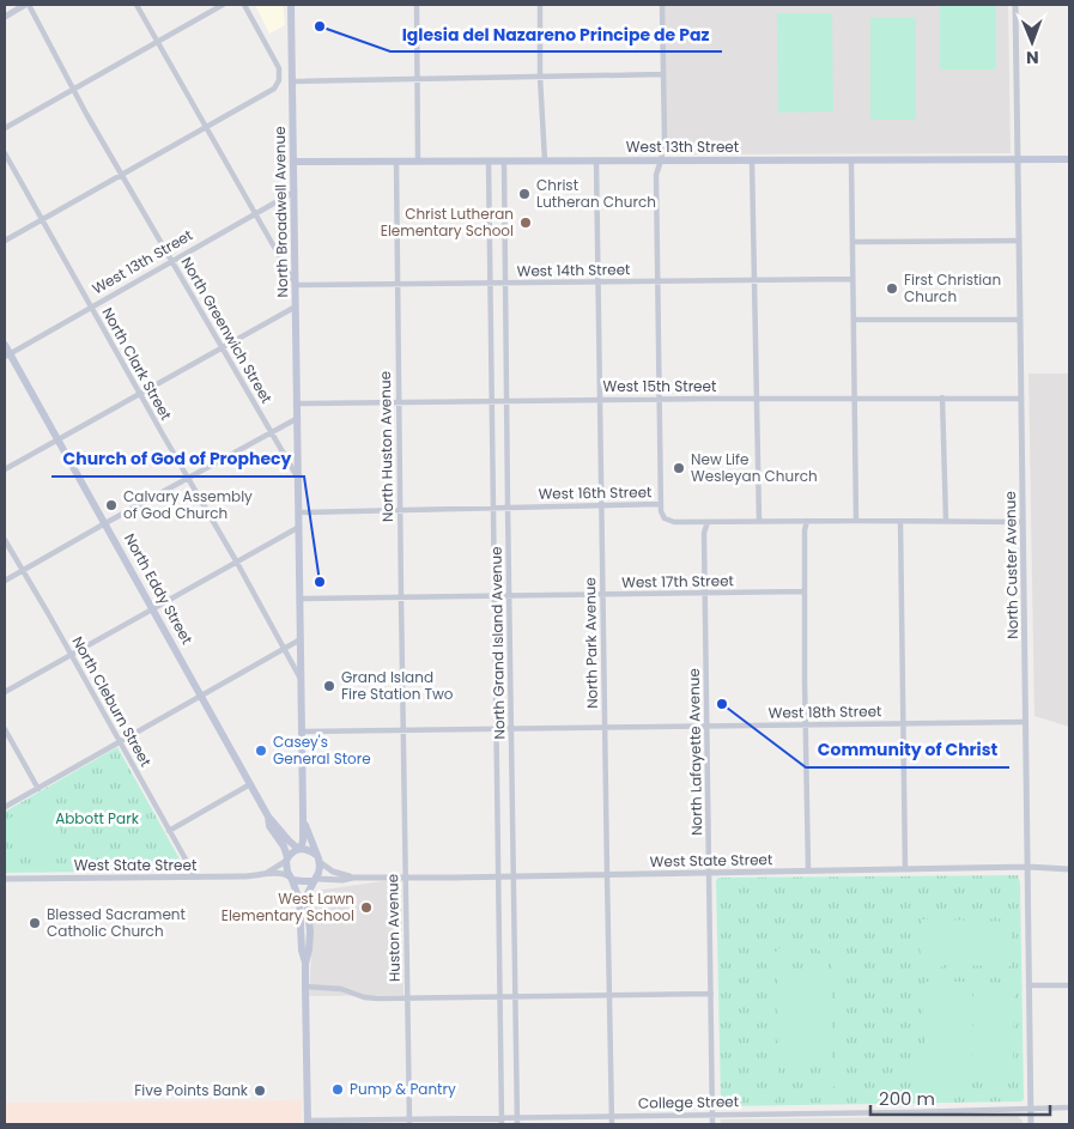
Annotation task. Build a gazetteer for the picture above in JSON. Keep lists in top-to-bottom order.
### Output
{
  "streets": {
    "main road": ["West 13th Street", "North Broadwell Avenue", "North Eddy Street"],
    "street": [
      "West 14th Street",
      "North Greenwich Street",
      "North Clark Street",
      "West 15th Street",
      "North Huston Avenue",
      "West 16th Street",
      "North Custer Avenue",
      "West 17th Street",
      "North Grand Island Avenue",
      "North Park Avenue",
      "North Cleburn Street",
      "West 18th Street",
      "North Lafayette Avenue",
      "West State Street",
      "Huston Avenue",
      "College Street"
    ]
  },
  "crossings": [
    ["West 13th Street", "North Broadwell Avenue"],
    ["West 13th Street", "North Greenwich Street"],
    ["West 13th Street", "North Clark Street"],
    ["West 13th Street", "North Huston Avenue"],
    ["West 13th Street", "North Custer Avenue"],
    ["West 13th Street", "North Eddy Street"],
    ["West 13th Street", "North Grand Island Avenue"],
    ["West 13th Street", "North Park Avenue"],
    ["North Broadwell Avenue", "West 14th Street"],
    ["North Broadwell Avenue", "North Greenwich Street"],
    ["North Broadwell Avenue", "North Clark Street"],
    ["North Broadwell Avenue", "West 15th Street"],
    ["North Broadwell Avenue", "West 16th Street"],
    ["North Broadwell Avenue", "West 17th Street"],
    ["North Broadwell Avenue", "North Eddy Street"],
    ["North Broadwell Avenue", "West 18th Street"],
    ["North Broadwell Avenue", "West State Street"],
    ["West 14th Street", "North Huston Avenue"],
    ["West 14th Street", "North Grand Island Avenue"],
    ["West 14th Street", "North Park Avenue"],
    ["West 15th Street", "North Huston Avenue"],
    ["West 15th Street", "North Custer Avenue"],
    ["West 15th Street", "North Grand Island Avenue"],
    ["West 15th Street", "North Park Avenue"],
    ["North Huston Avenue", "West 16th Street"],
    ["North Huston Avenue", "West 17th Street"],
    ["North Huston Avenue", "West 18th Street"],
    ["North Huston Avenue", "Huston Avenue"],
    ["West 16th Street", "North Custer Avenue"],
    ["West 16th Street", "North Grand Island Avenue"],
    ["West 16th Street", "North Park Avenue"],
    ["West 16th Street", "North Lafayette Avenue"],
    ["North Custer Avenue", "West 18th Street"],
    ["North Custer Avenue", "West State Street"],
    ["North Custer Avenue", "College Street"],
    ["West 17th Street", "North Grand Island Avenue"],
    ["West 17th Street", "North Park Avenue"],
    ["West 17th Street", "North Lafayette Avenue"],
    ["North Eddy Street", "West State Street"],
    ["North Grand Island Avenue", "West 18th Street"],
    ["North Grand Island Avenue", "West State Street"],
    ["North Grand Island Avenue", "College Street"],
    ["North Park Avenue", "West 18th Street"],
    ["North Park Avenue", "West State Street"],
    ["North Park Avenue", "College Street"],
    ["North Cleburn Street", "West State Street"],
    ["West 18th Street", "North Lafayette Avenue"],
    ["West 18th Street", "Huston Avenue"],
    ["North Lafayette Avenue", "West State Street"],
    ["North Lafayette Avenue", "College Street"],
    ["West State Street", "Huston Avenue"],
    ["Huston Avenue", "College Street"]
  ],
  "parks": ["Abbott Park"],
  "places": [
    "Iglesia del Nazareno Principe de Paz",
    "Christ Lutheran Church",
    "Christ Lutheran Elementary School",
    "First Christian Church",
    "New Life Wesleyan Church",
    "Calvary Assembly of God Church",
    "Church of God of Prophecy",
    "Grand Island Fire Station Two",
    "Community of Christ",
    "Casey's General Store",
    "West Lawn Elementary School",
    "Blessed Sacrament Catholic Church",
    "Pump & Pantry",
    "Five Points Bank"
  ],
  "scale_bar": "200 m",
  "north": "bottom"
}
